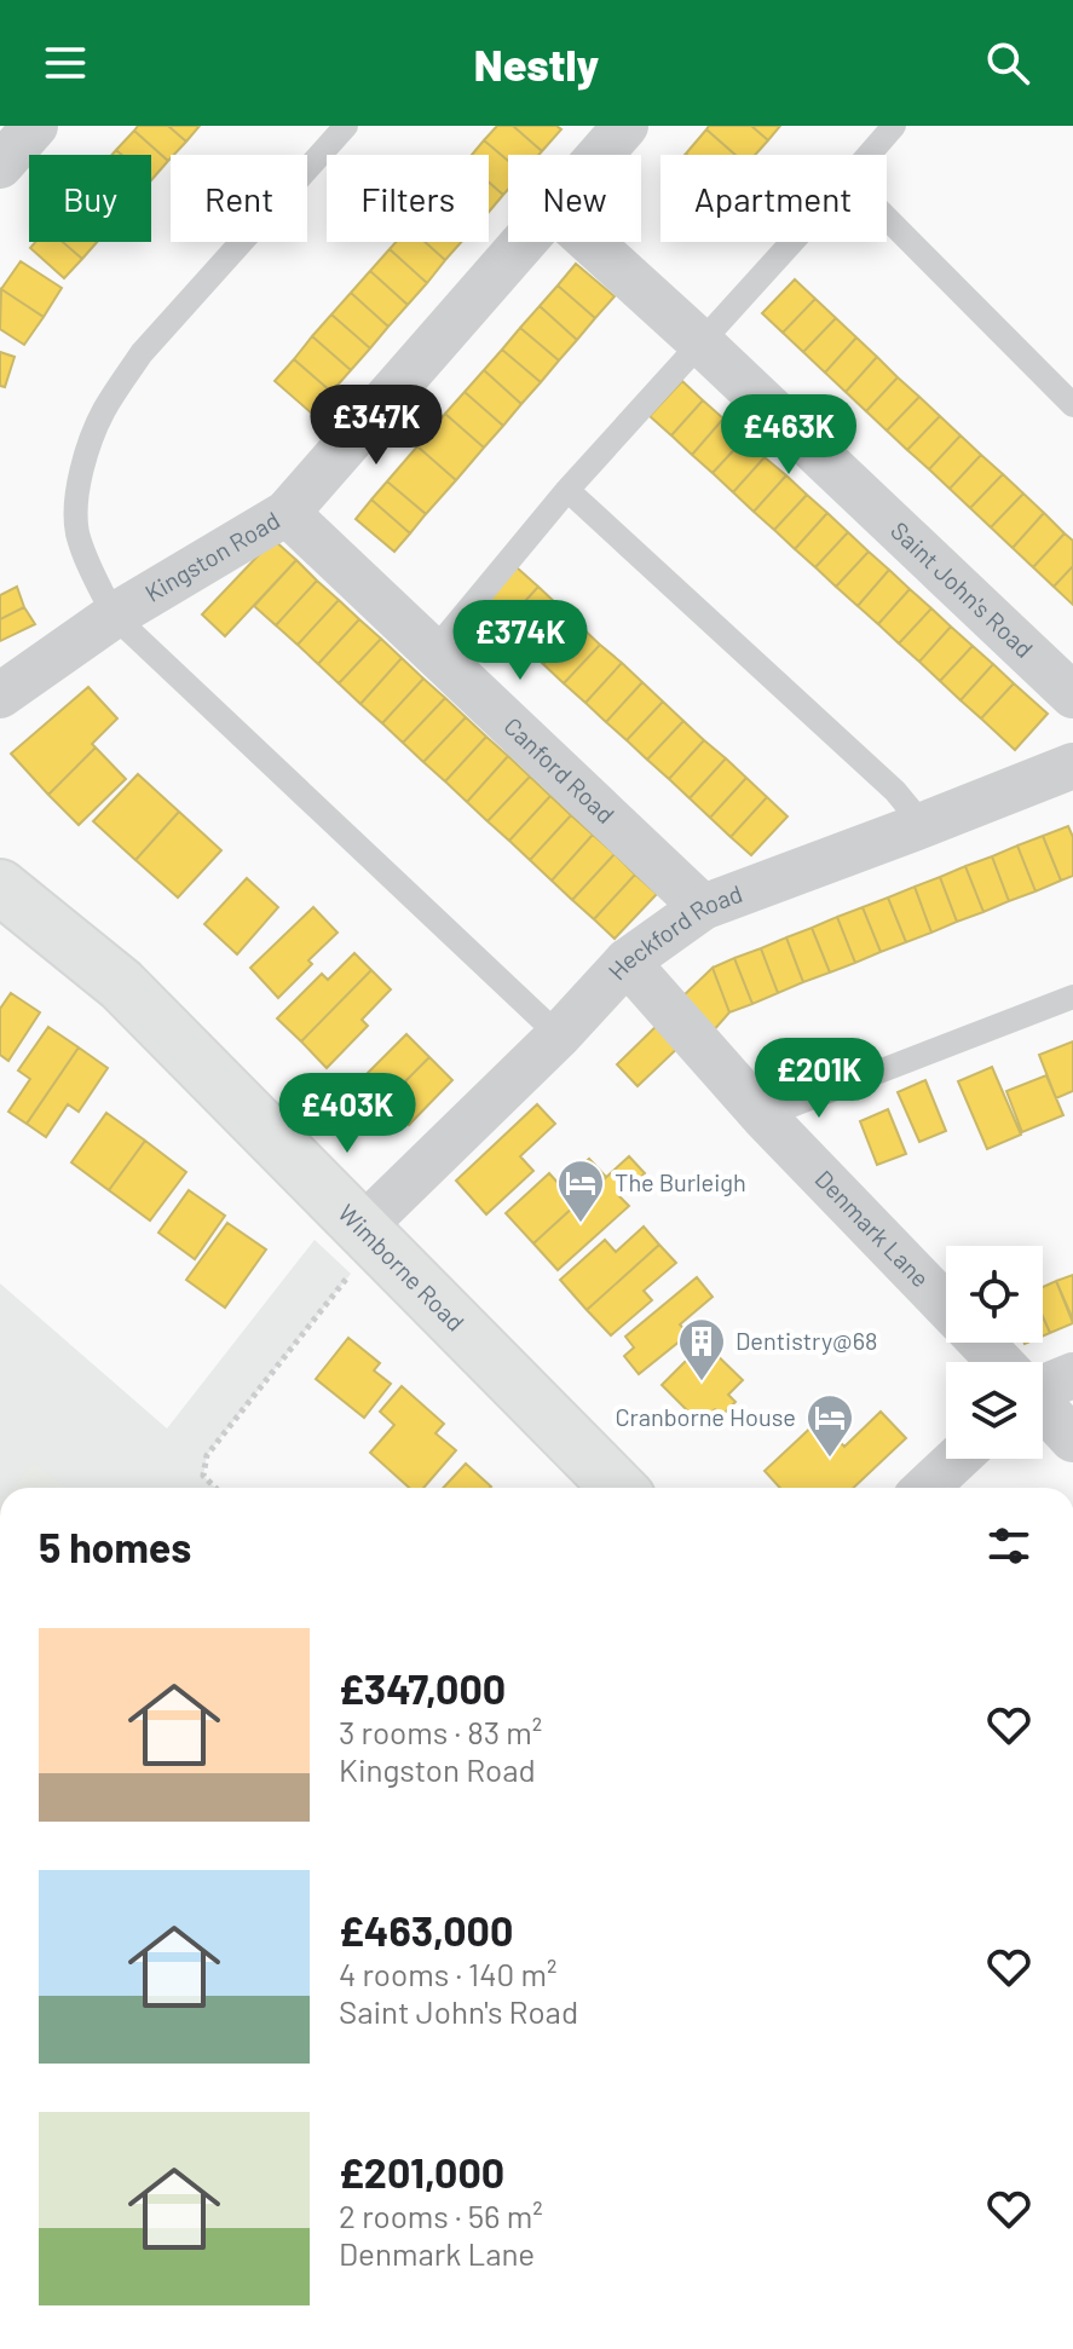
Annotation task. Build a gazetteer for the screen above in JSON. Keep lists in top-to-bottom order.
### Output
{
  "streets": {
    "main road": ["Wimborne Road"],
    "street": [
      "Kingston Road",
      "Saint John's Road",
      "Canford Road",
      "Heckford Road",
      "Denmark Lane"
    ]
  },
  "crossings": [
    ["Kingston Road", "Canford Road"],
    ["Canford Road", "Heckford Road"],
    ["Heckford Road", "Denmark Lane"],
    ["Heckford Road", "Wimborne Road"]
  ],
  "places": {
    "hotel": ["The Burleigh", "Cranborne House"],
    "building": ["Dentistry@68"]
  },
  "page": {
    "header": "Nestly",
    "chip": [
      "Buy",
      "Rent",
      "Filters",
      "New",
      "Apartment"
    ],
    "price": [
      "£347K",
      "£463K",
      "£374K",
      "£201K",
      "£403K"
    ],
    "heading": "5 homes",
    "list": [
      {
        "name": "£347,000",
        "note": "3 rooms · 83 m² · Kingston Road"
      },
      {
        "name": "£463,000",
        "note": "4 rooms · 140 m² · Saint John's Road"
      },
      {
        "name": "£201,000",
        "note": "2 rooms · 56 m² · Denmark Lane"
      }
    ]
  }
}
